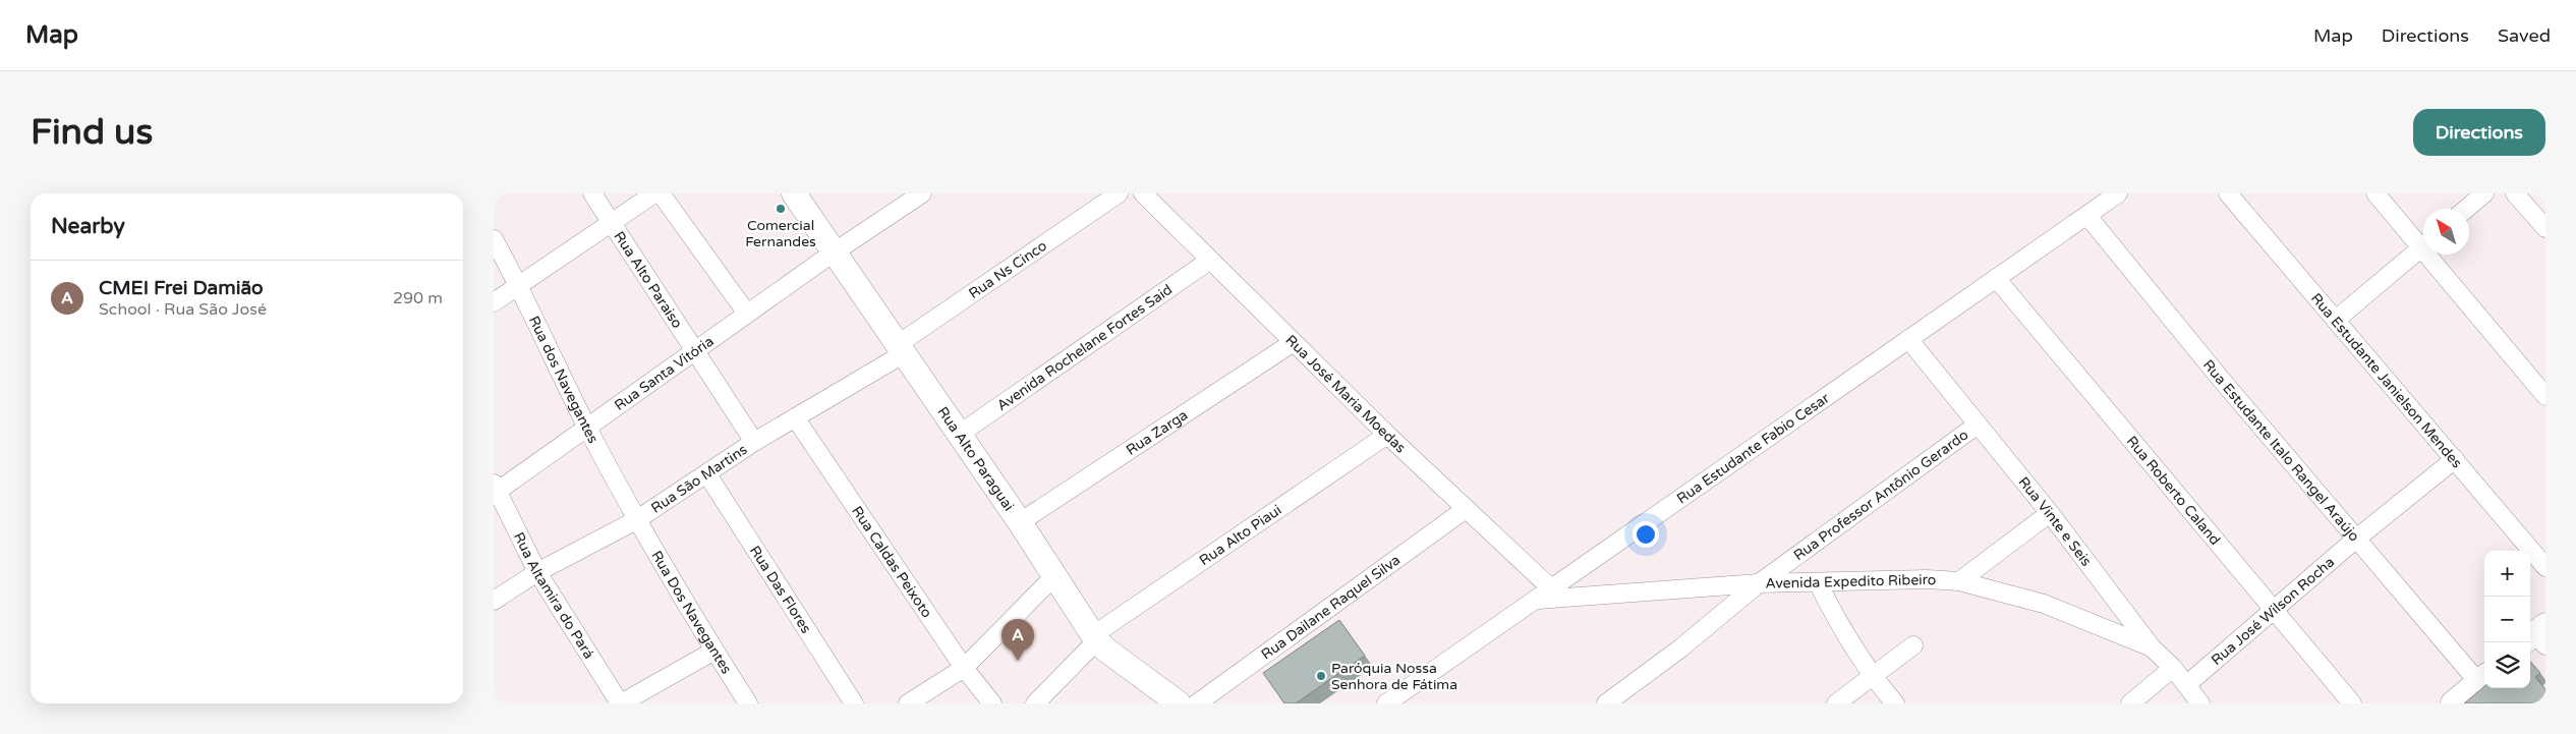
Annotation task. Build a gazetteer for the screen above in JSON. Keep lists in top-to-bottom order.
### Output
{
  "streets": {
    "street": [
      "Rua Ns Cinco",
      "Rua Alto Paraiso",
      "Avenida Rochelane Fortes Said",
      "Rua Santa Vitória",
      "Rua dos Navegantes",
      "Rua Estudante Janielson Mendes",
      "Rua José Maria Moedas",
      "Rua Zarga",
      "Rua Estudante Fabio Cesar",
      "Rua Estudante Italo Rangel Araújo",
      "Rua Alto Paraguai",
      "Rua São Martins",
      "Rua Roberto Caland",
      "Rua Professor Antônio Gerardo",
      "Rua Vinte e Seis",
      "Rua Alto Piaui",
      "Rua Caldas Peixoto",
      "Avenida Expedito Ribeiro",
      "Rua Das Flores",
      "Rua Altamira do Pará",
      "Rua Dailane Raquel Silva",
      "Rua José Wilson Rocha",
      "Rua Dos Navegantes"
    ]
  },
  "crossings": [
    ["Rua Ns Cinco", "Rua Alto Paraguai"],
    ["Rua Ns Cinco", "Rua São Martins"],
    ["Rua Alto Paraiso", "Rua Santa Vitória"],
    ["Rua Alto Paraiso", "Rua São Martins"],
    ["Avenida Rochelane Fortes Said", "Rua José Maria Moedas"],
    ["Avenida Rochelane Fortes Said", "Rua Alto Paraguai"],
    ["Rua Santa Vitória", "Rua dos Navegantes"],
    ["Rua Santa Vitória", "Rua Alto Paraguai"],
    ["Rua Santa Vitória", "Rua Altamira do Pará"],
    ["Rua dos Navegantes", "Rua São Martins"],
    ["Rua dos Navegantes", "Rua Dos Navegantes"],
    ["Rua Estudante Janielson Mendes", "Rua José Wilson Rocha"],
    ["Rua José Maria Moedas", "Rua Zarga"],
    ["Rua José Maria Moedas", "Rua Estudante Fabio Cesar"],
    ["Rua José Maria Moedas", "Rua Alto Piaui"],
    ["Rua José Maria Moedas", "Rua Dailane Raquel Silva"],
    ["Rua Zarga", "Rua Alto Paraguai"],
    ["Rua Estudante Fabio Cesar", "Rua Estudante Italo Rangel Araújo"],
    ["Rua Estudante Fabio Cesar", "Rua Roberto Caland"],
    ["Rua Estudante Fabio Cesar", "Rua Vinte e Seis"],
    ["Rua Estudante Fabio Cesar", "Avenida Expedito Ribeiro"],
    ["Rua Estudante Italo Rangel Araújo", "Rua José Wilson Rocha"],
    ["Rua Alto Paraguai", "Rua São Martins"],
    ["Rua Alto Paraguai", "Rua Alto Piaui"],
    ["Rua São Martins", "Rua Caldas Peixoto"],
    ["Rua São Martins", "Rua Das Flores"],
    ["Rua São Martins", "Rua Altamira do Pará"],
    ["Rua São Martins", "Rua Dos Navegantes"],
    ["Rua Roberto Caland", "Rua José Wilson Rocha"],
    ["Rua Professor Antônio Gerardo", "Rua Vinte e Seis"],
    ["Rua Professor Antônio Gerardo", "Avenida Expedito Ribeiro"],
    ["Rua Vinte e Seis", "Avenida Expedito Ribeiro"],
    ["Rua Vinte e Seis", "Rua José Wilson Rocha"]
  ],
  "places": ["Comercial Fernandes", "Paróquia Nossa Senhora de Fátima"],
  "north": "top left",
  "page": {
    "header": "Map",
    "nav": ["Map", "Directions", "Saved"],
    "buttons": "Directions",
    "title": "Find us",
    "heading": "Nearby",
    "list": [
      {
        "mark": "A",
        "name": "CMEI Frei Damião",
        "note": "School · Rua São José",
        "value": "290 m"
      }
    ],
    "map_buttons": ["+", "−"],
    "pins": "A"
  }
}
